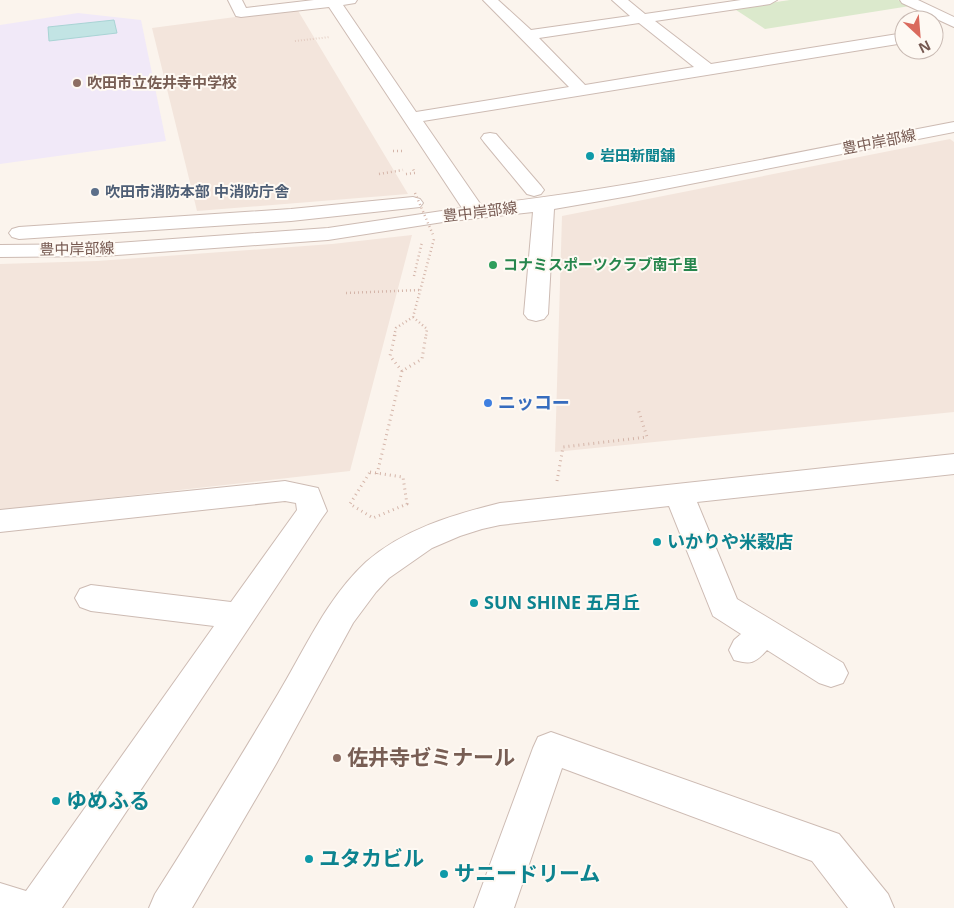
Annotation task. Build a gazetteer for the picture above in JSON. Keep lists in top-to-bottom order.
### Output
{
  "streets": {
    "street": ["豊中岸部線"]
  },
  "places": [
    "吹田市立佐井寺中学校",
    "岩田新聞舗",
    "吹田市消防本部 中消防庁舎",
    "コナミスポーツクラブ南千里",
    "ニッコー",
    "いかりや米穀店",
    "SUN SHINE 五月丘",
    "佐井寺ゼミナール",
    "ゆめふる",
    "ユタカビル",
    "サニードリーム"
  ],
  "north": "bottom right"
}
